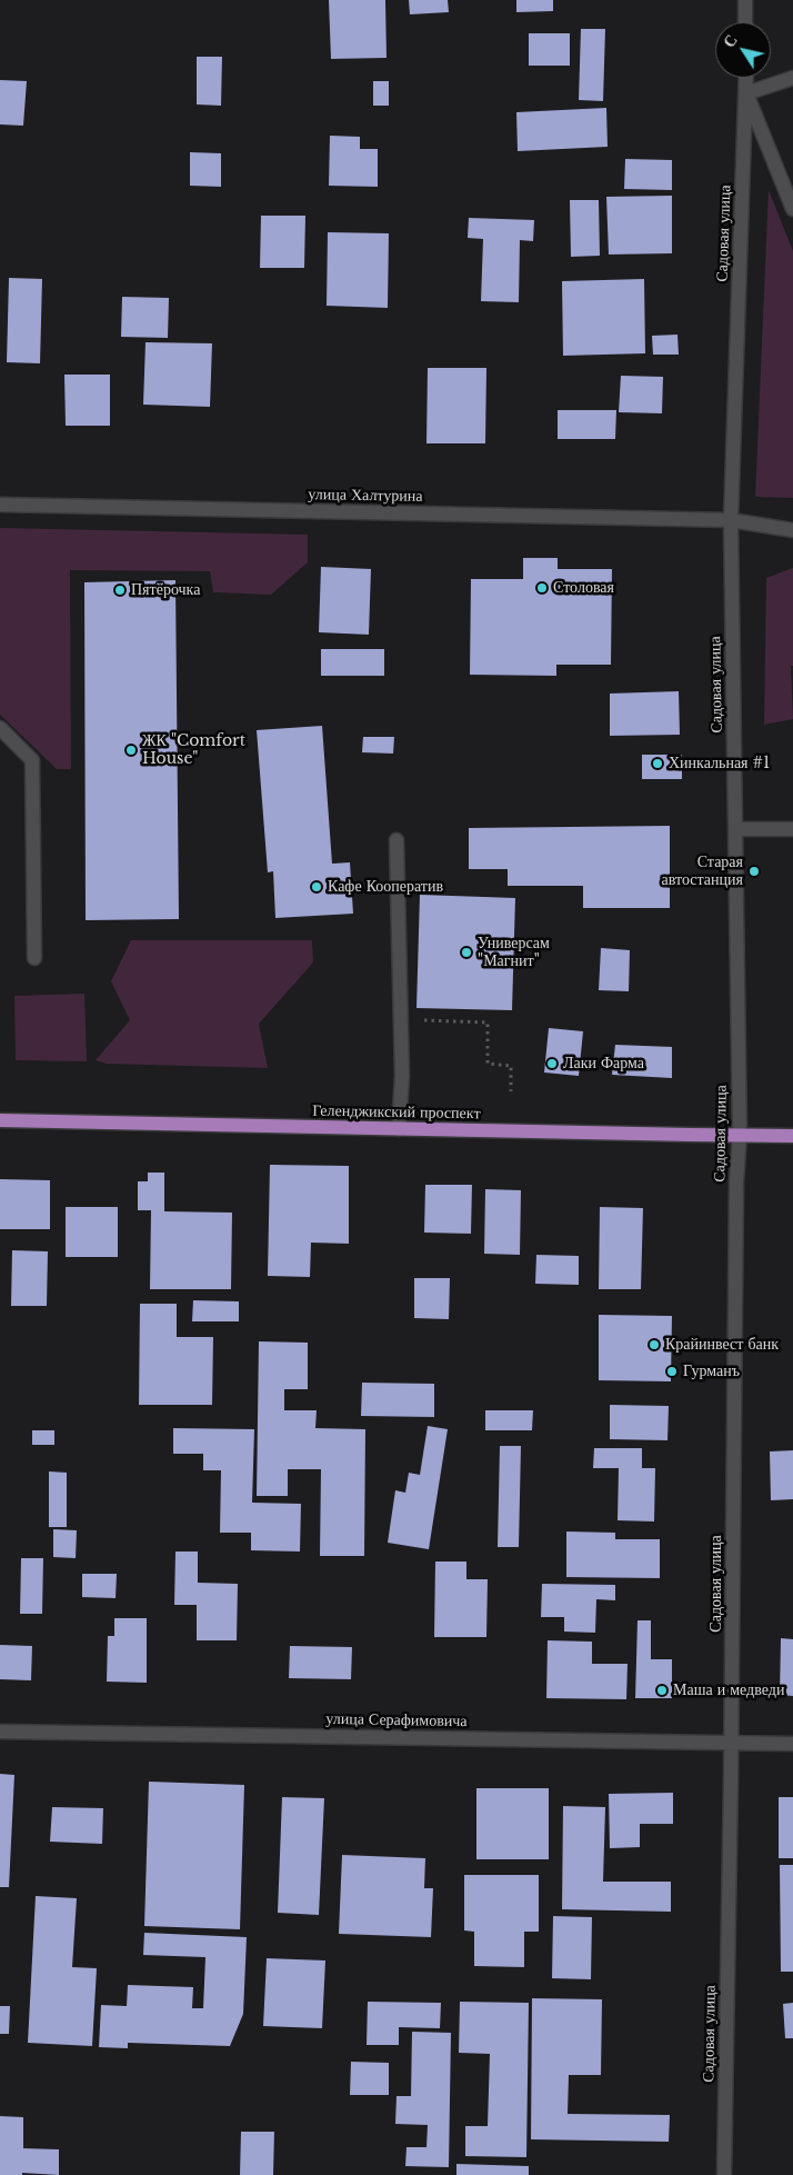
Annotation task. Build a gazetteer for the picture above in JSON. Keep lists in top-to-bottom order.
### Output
{
  "streets": {
    "main road": ["Геленджикский проспект"],
    "street": ["Садовая улица", "улица Халтурина", "улица Серафимовича"]
  },
  "crossings": [
    ["Садовая улица", "улица Халтурина"],
    ["Садовая улица", "Геленджикский проспект"],
    ["Садовая улица", "улица Серафимовича"]
  ],
  "places": [
    "Столовая",
    "Пятёрочка",
    "ЖК \"Comfort House\"",
    "Хинкальная #1",
    "Старая автостанция",
    "Кафе Кооператив",
    "Универсам \"Магнит\"",
    "Лаки Фарма",
    "Крайинвест банк",
    "Гурманъ",
    "Маша и медведи"
  ],
  "north": "top left"
}
